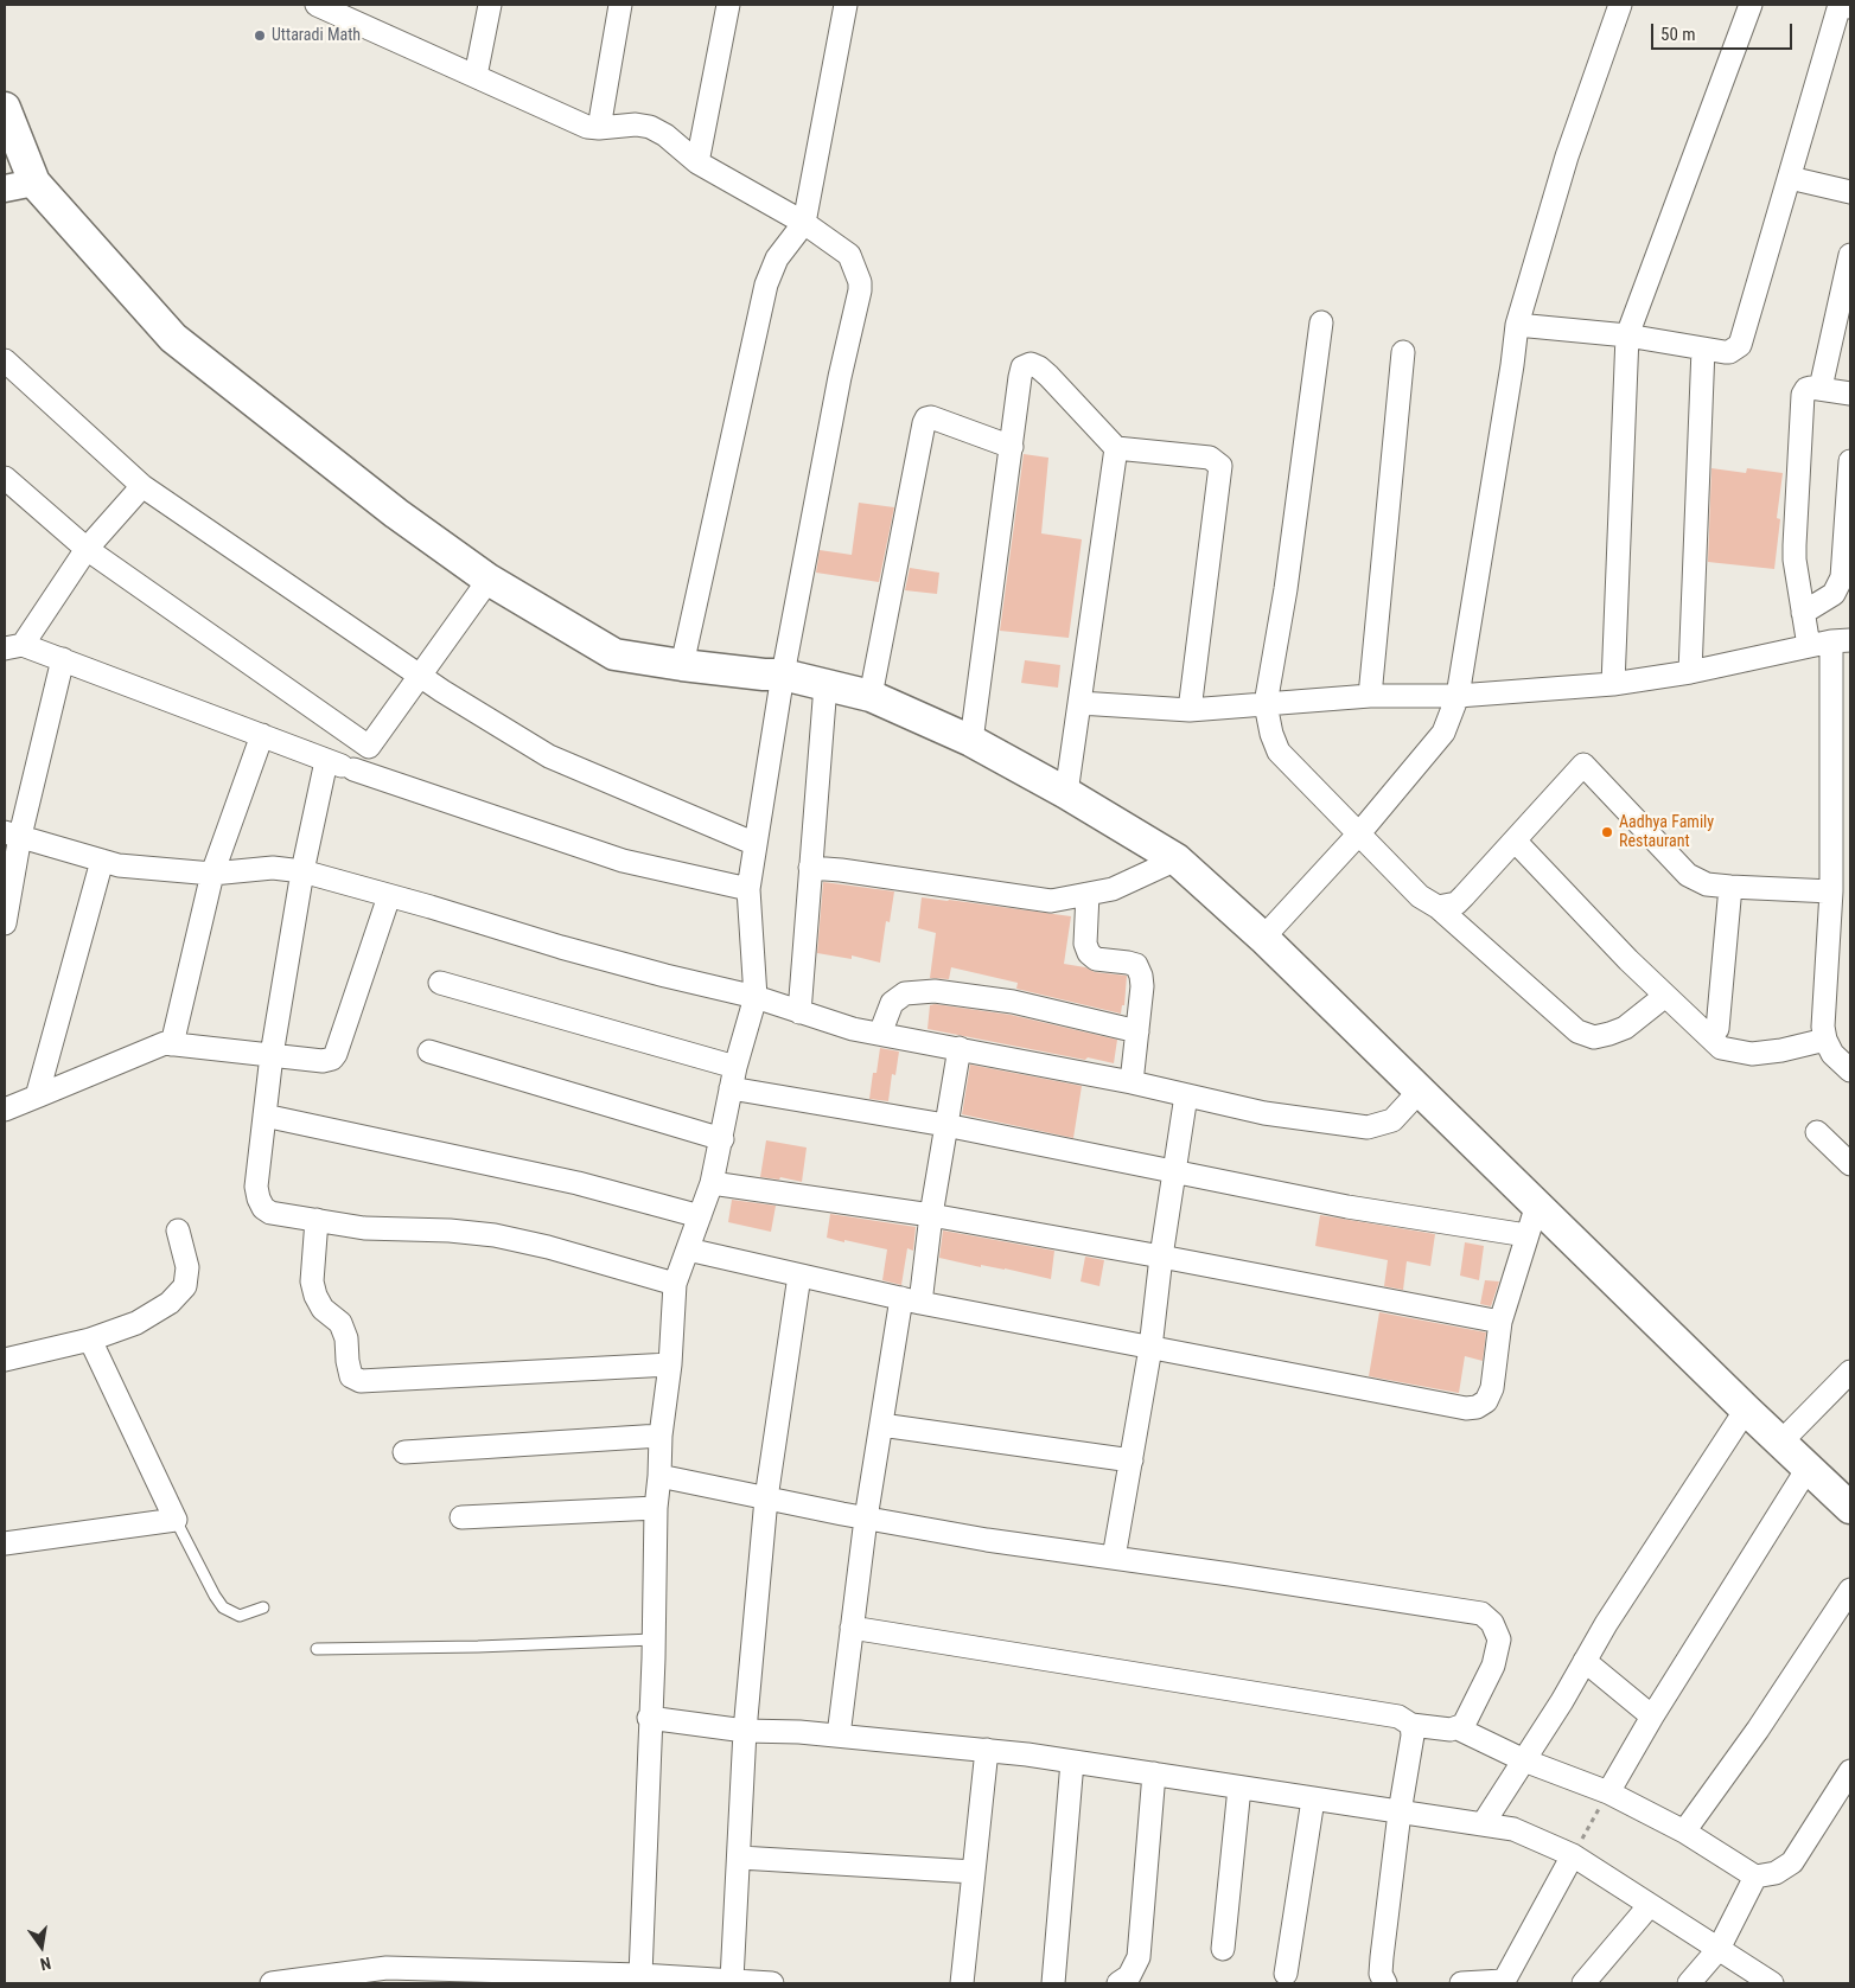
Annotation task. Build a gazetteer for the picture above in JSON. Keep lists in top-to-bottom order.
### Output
{
  "places": ["Uttaradi Math", "Aadhya Family Restaurant"],
  "scale_bar": "50 m",
  "north": "bottom"
}
